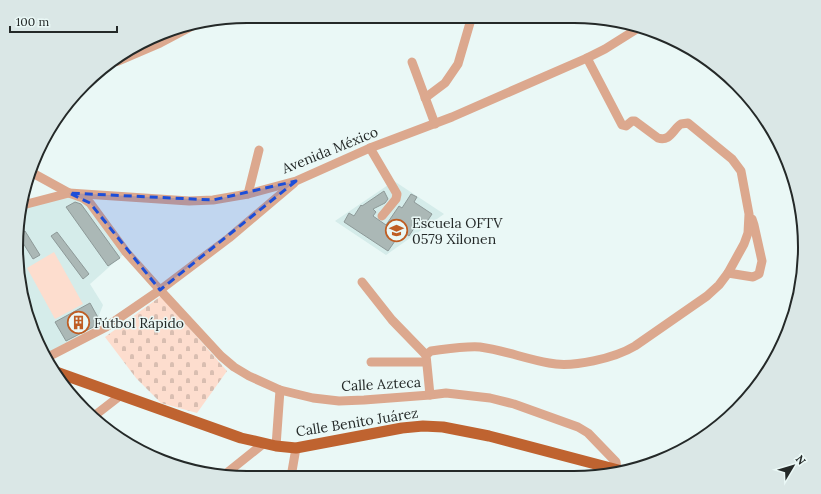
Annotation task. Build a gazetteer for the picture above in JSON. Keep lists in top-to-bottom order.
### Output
{
  "streets": {
    "main road": ["Calle Benito Juárez"],
    "street": ["Avenida México", "Calle Azteca"]
  },
  "crossings": [
    ["Avenida México", "Calle Azteca"]
  ],
  "places": {
    "school or university": ["Escuela OFTV 0579 Xilonen"],
    "building": ["Fútbol Rápido"]
  },
  "scale_bar": "100 m",
  "north": "top right"
}
